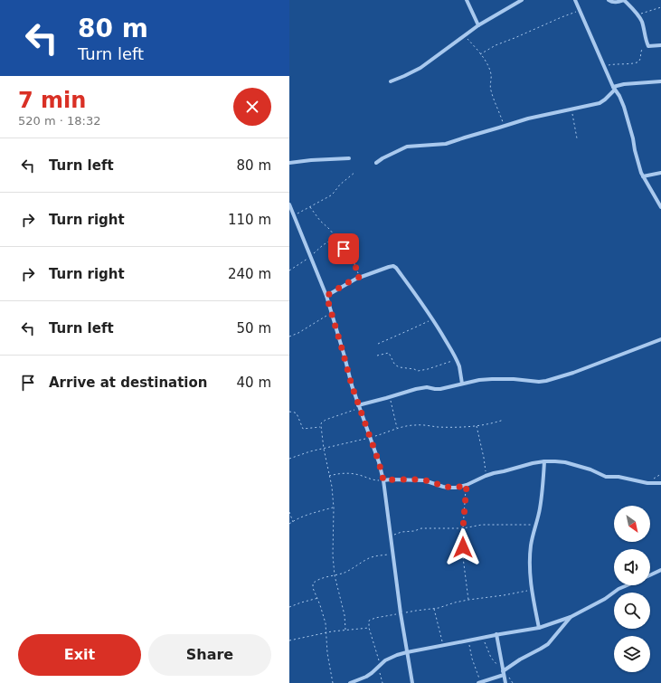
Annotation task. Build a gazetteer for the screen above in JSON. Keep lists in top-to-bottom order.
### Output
{
  "north": "bottom right",
  "page": {
    "turn": ["80 m", "Turn left"],
    "heading": ["7 min", "520 m · 18:32"],
    "list": [
      {
        "name": "Turn left",
        "value": "80 m"
      },
      {
        "name": "Turn right",
        "value": "110 m"
      },
      {
        "name": "Turn right",
        "value": "240 m"
      },
      {
        "name": "Turn left",
        "value": "50 m"
      },
      {
        "name": "Arrive at destination",
        "value": "40 m"
      }
    ],
    "buttons": ["Exit", "Share"]
  }
}
